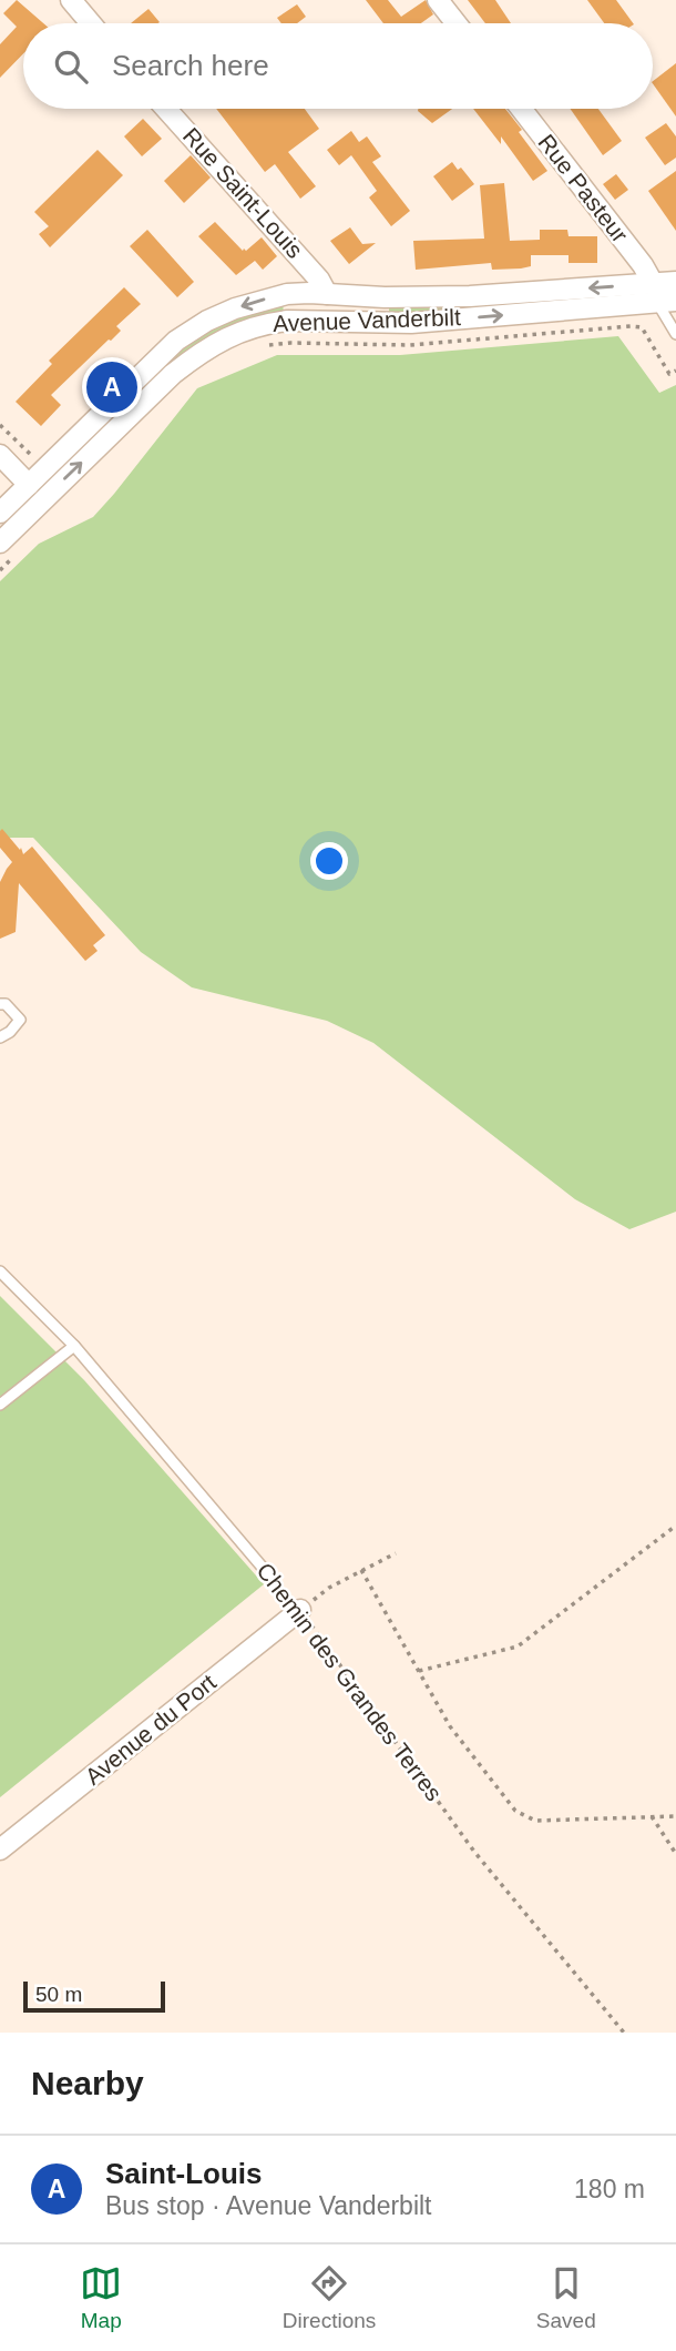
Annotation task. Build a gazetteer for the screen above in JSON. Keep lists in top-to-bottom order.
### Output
{
  "streets": {
    "street": [
      "Rue Pasteur",
      "Rue Saint-Louis",
      "Avenue Vanderbilt",
      "Avenue du Port"
    ],
    "lane": ["Chemin des Grandes Terres"]
  },
  "crossings": [
    ["Rue Pasteur", "Avenue Vanderbilt"],
    ["Rue Saint-Louis", "Avenue Vanderbilt"],
    ["Chemin des Grandes Terres", "Avenue du Port"]
  ],
  "scale_bar": "50 m",
  "page": {
    "search": "Search here",
    "pins": "A",
    "scale": "50 m",
    "heading": "Nearby",
    "list": [
      {
        "mark": "A",
        "name": "Saint-Louis",
        "note": "Bus stop · Avenue Vanderbilt",
        "value": "180 m"
      }
    ],
    "nav": ["Map", "Directions", "Saved"]
  }
}
